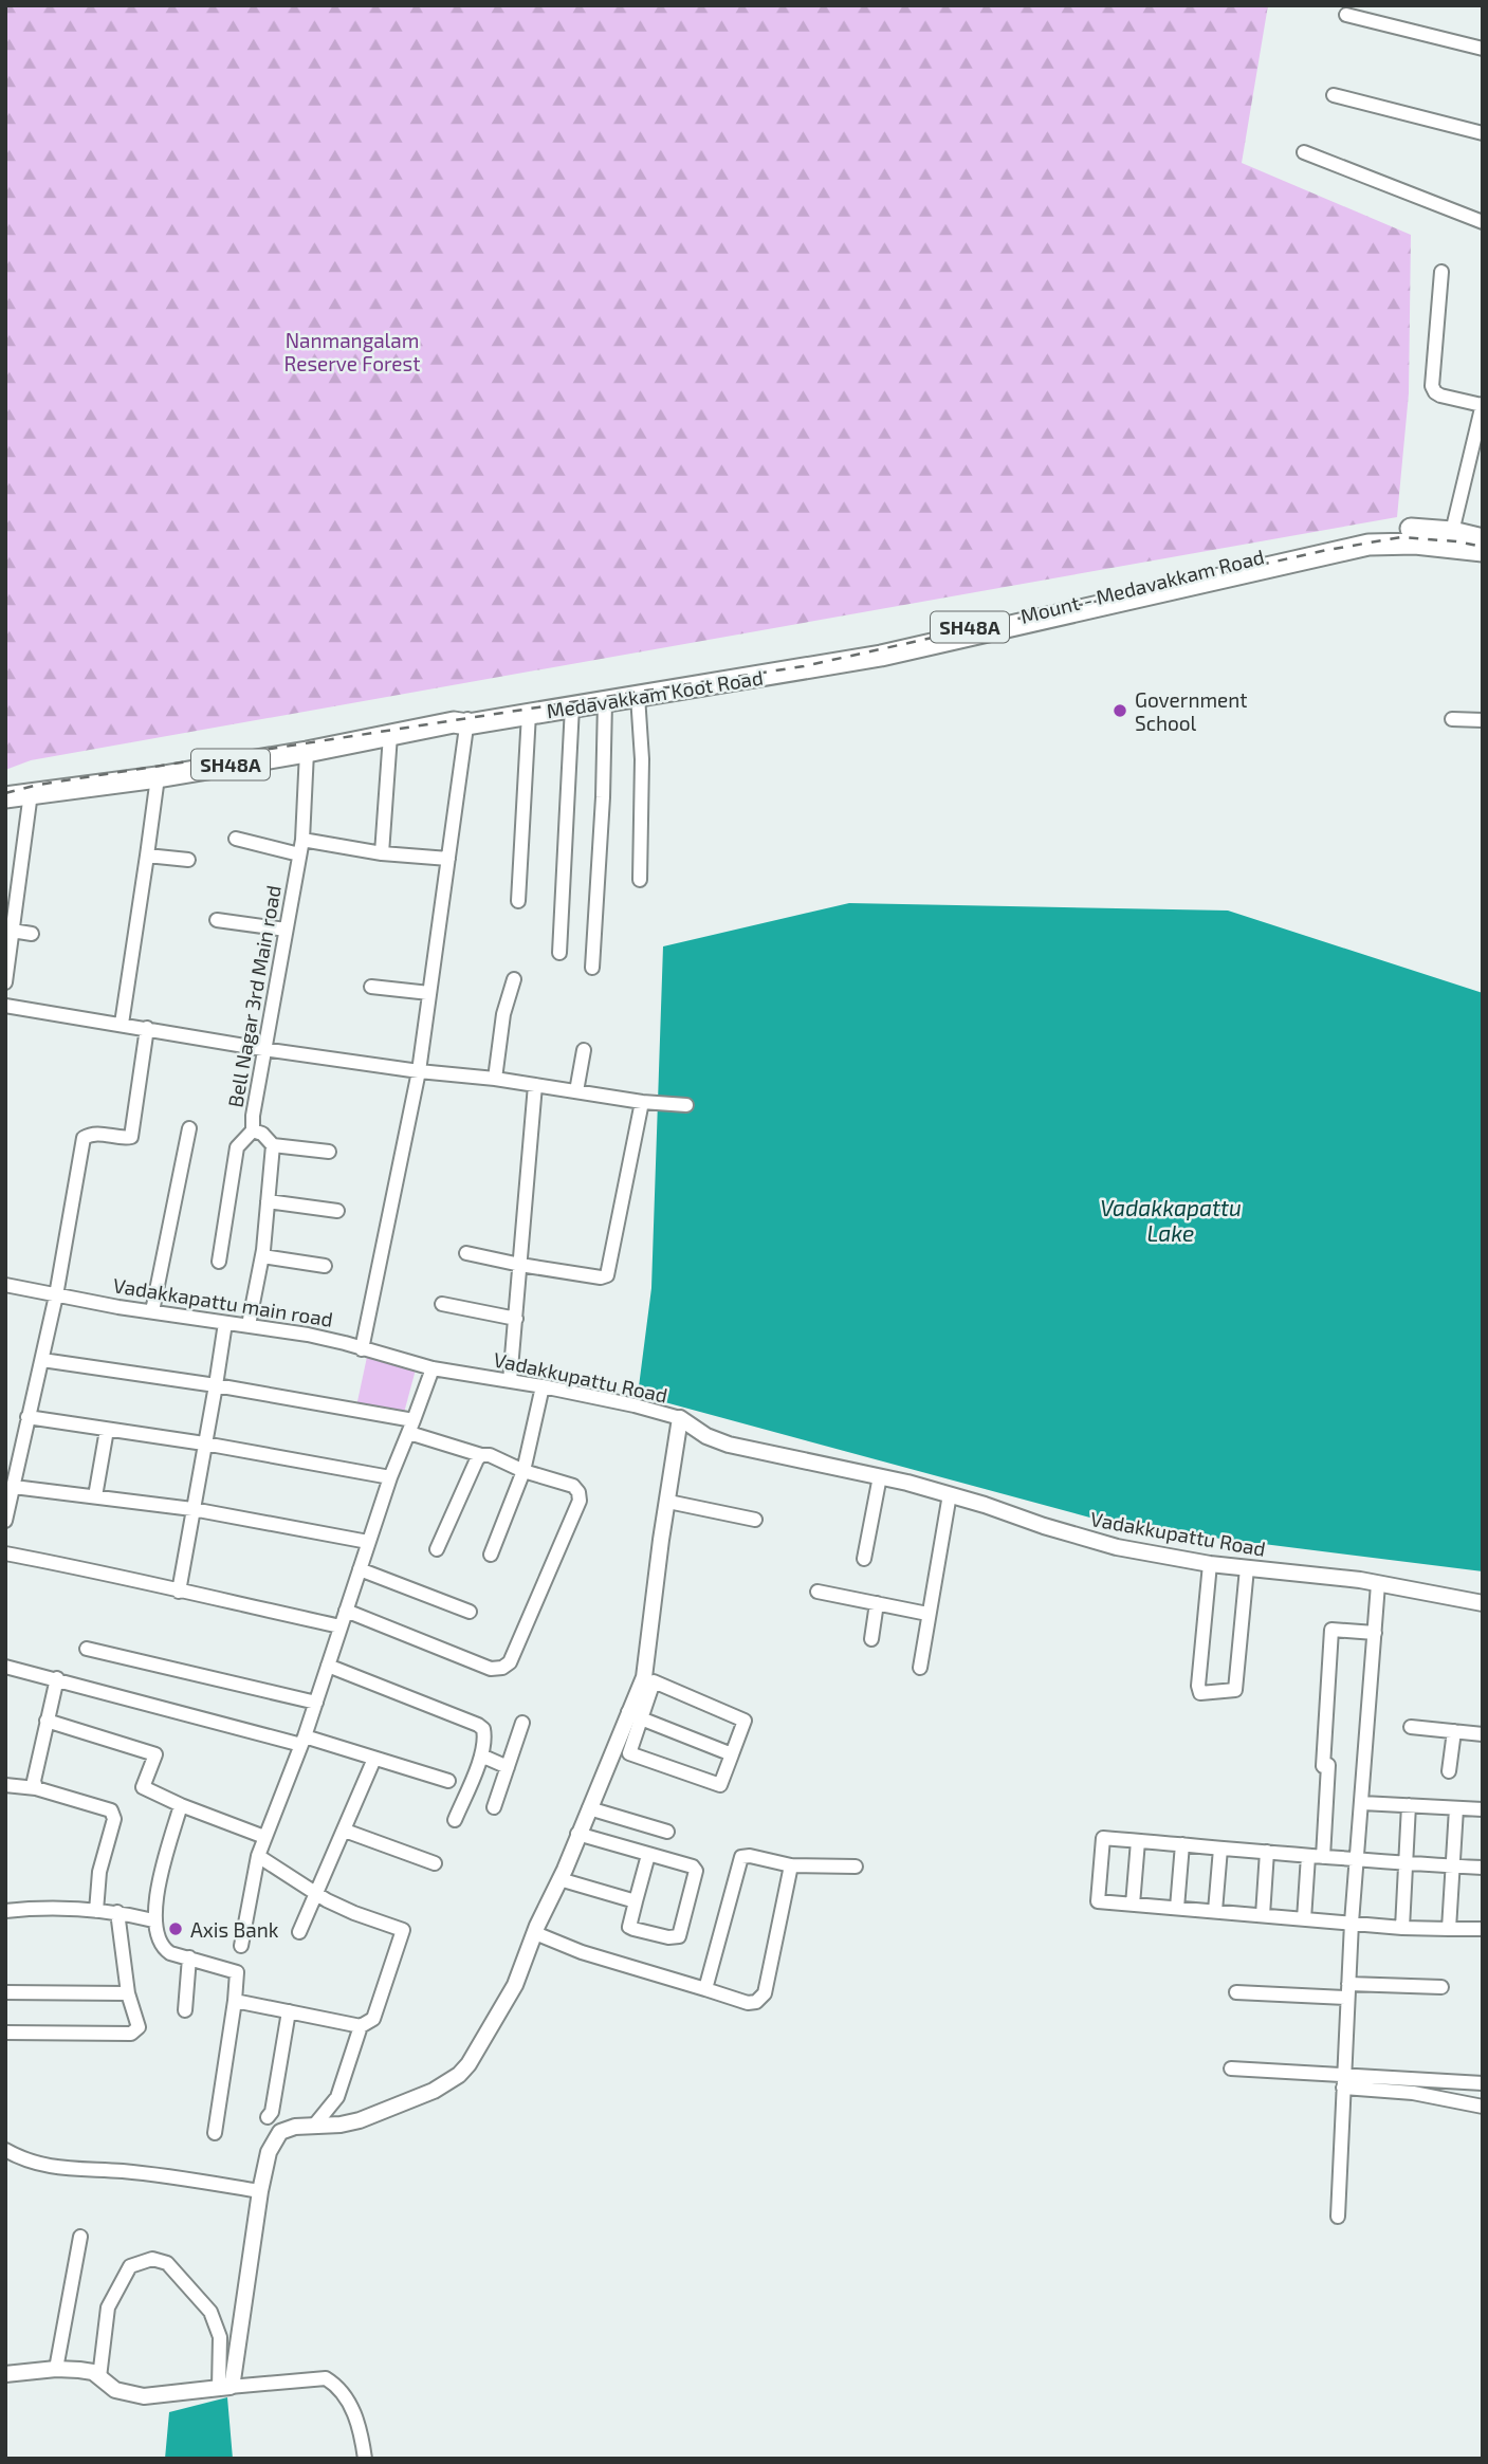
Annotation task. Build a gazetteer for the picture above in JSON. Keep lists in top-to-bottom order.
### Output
{
  "streets": {
    "main road": ["Mount - Medavakkam Road", "SH48A", "Medavakkam Koot Road"],
    "street": ["Bell Nagar 3rd Main road", "Vadakkapattu main road", "Vadakkupattu Road"]
  },
  "crossings": [
    ["Mount - Medavakkam Road", "Medavakkam Koot Road"],
    ["Medavakkam Koot Road", "Bell Nagar 3rd Main road"],
    ["Vadakkapattu main road", "Vadakkupattu Road"]
  ],
  "water": ["Vadakkapattu Lake"],
  "parks": ["Nanmangalam Reserve Forest"],
  "places": ["Government School", "Axis Bank"]
}
